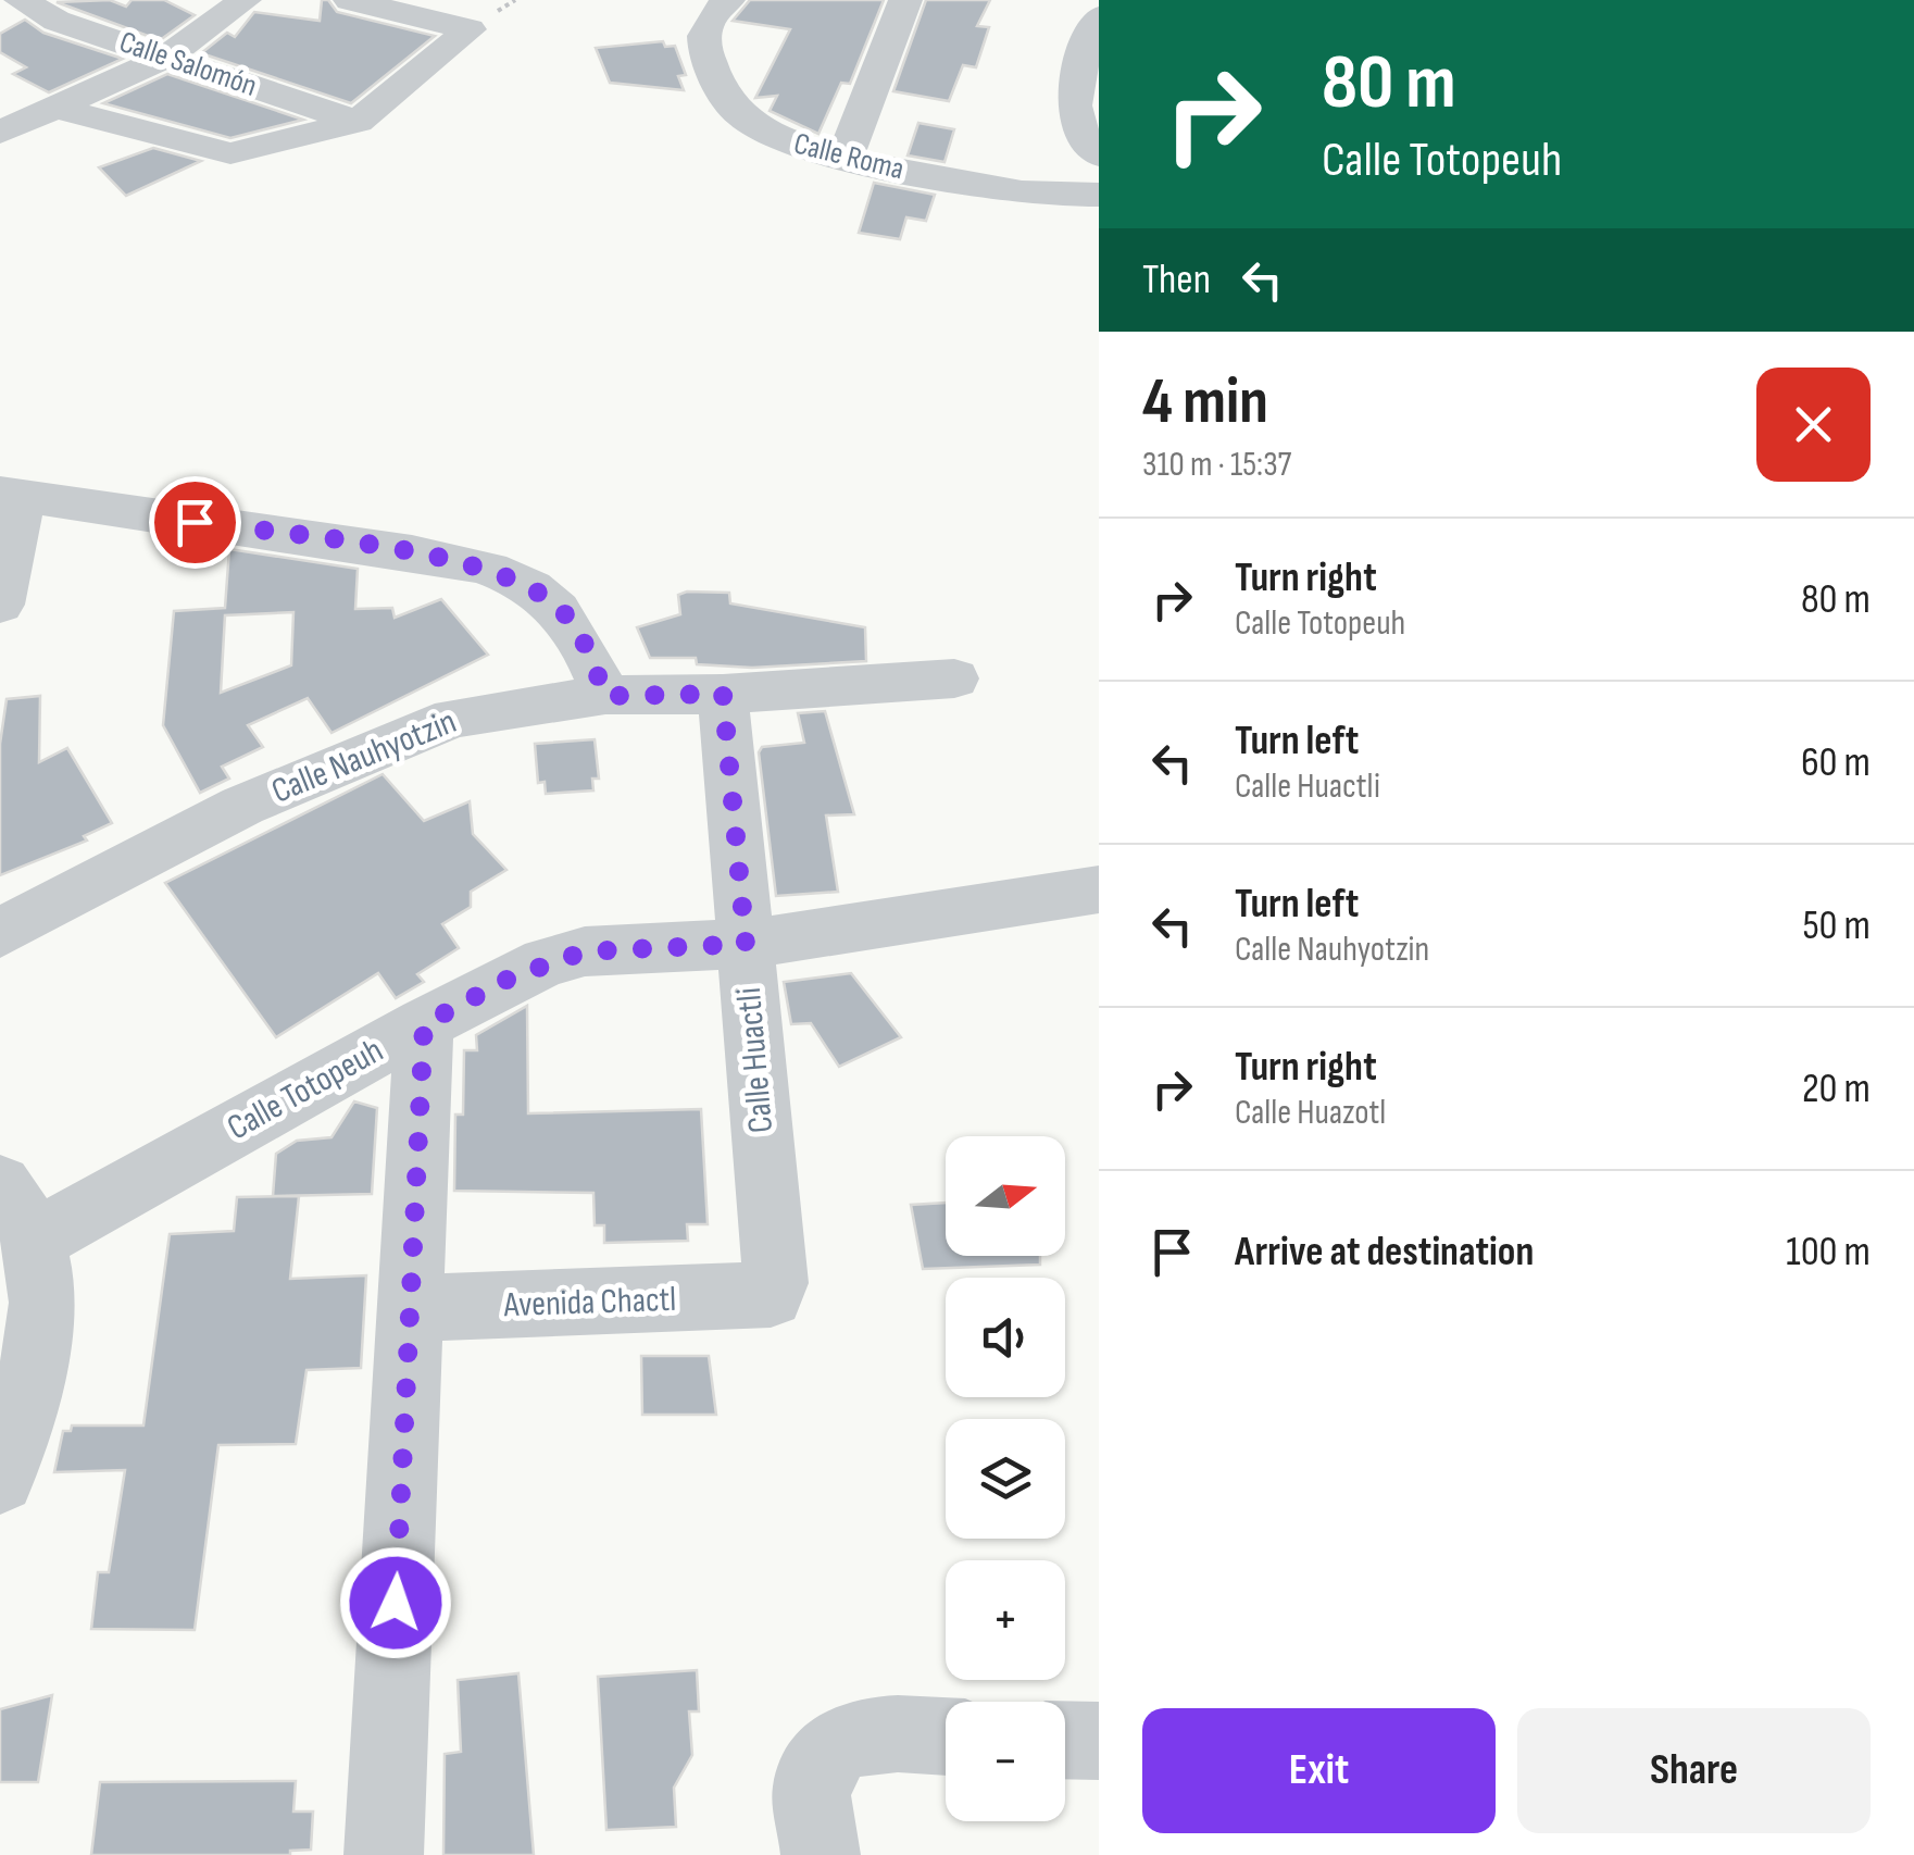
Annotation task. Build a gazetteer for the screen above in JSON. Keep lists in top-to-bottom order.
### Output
{
  "streets": {
    "street": [
      "Calle Salomón",
      "Calle Roma",
      "Calle Nauhyotzin",
      "Calle Huactli",
      "Calle Totopeuh",
      "Avenida Chactl"
    ]
  },
  "crossings": [
    ["Calle Nauhyotzin", "Calle Huactli"],
    ["Calle Huactli", "Calle Totopeuh"],
    ["Calle Huactli", "Avenida Chactl"]
  ],
  "north": "right",
  "page": {
    "turn": ["80 m", "Calle Totopeuh"],
    "then": "Then",
    "heading": ["4 min", "310 m · 15:37"],
    "list": [
      {
        "name": "Turn right",
        "note": "Calle Totopeuh",
        "value": "80 m"
      },
      {
        "name": "Turn left",
        "note": "Calle Huactli",
        "value": "60 m"
      },
      {
        "name": "Turn left",
        "note": "Calle Nauhyotzin",
        "value": "50 m"
      },
      {
        "name": "Turn right",
        "note": "Calle Huazotl",
        "value": "20 m"
      },
      {
        "name": "Arrive at destination",
        "value": "100 m"
      }
    ],
    "map_buttons": ["+", "−"],
    "buttons": ["Exit", "Share"]
  }
}
